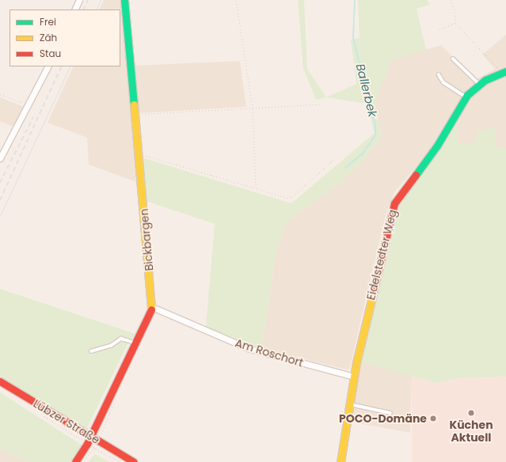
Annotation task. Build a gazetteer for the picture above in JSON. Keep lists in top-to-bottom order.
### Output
{
  "streets": {
    "street": [
      "Bickbargen",
      "Eidelstedter Weg",
      "Am Roschort",
      "Lübzer Straße"
    ]
  },
  "crossings": [
    ["Bickbargen", "Am Roschort"],
    ["Eidelstedter Weg", "Am Roschort"]
  ],
  "water": ["Ballerbek"],
  "places": ["Küchen Aktuell", "POCO-Domäne"],
  "legend": ["Frei", "Zäh", "Stau"]
}
